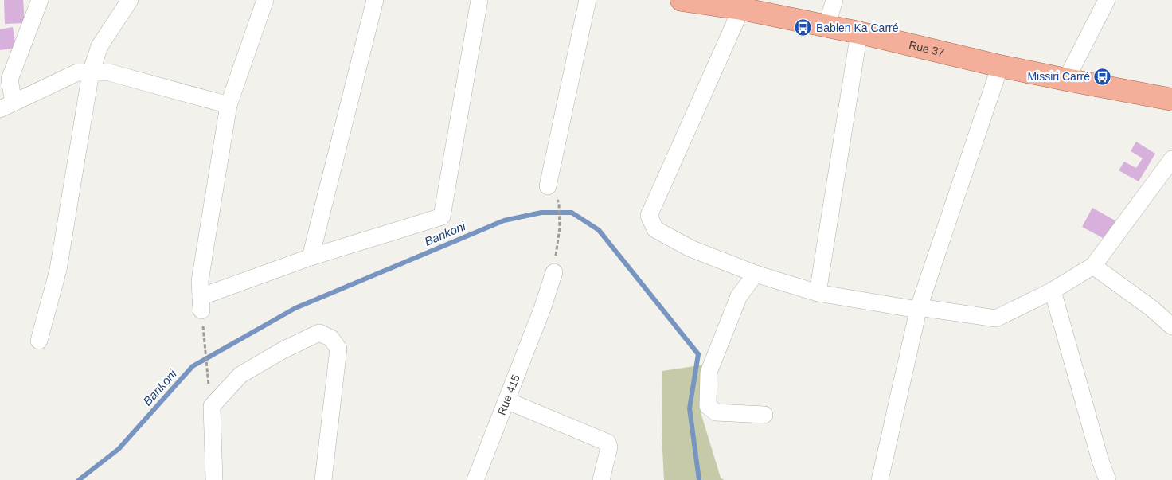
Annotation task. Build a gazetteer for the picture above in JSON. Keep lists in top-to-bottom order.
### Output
{
  "streets": {
    "main road": ["Rue 37"],
    "street": ["Rue 415"]
  },
  "water": ["Bankoni"],
  "places": {
    "bus stop": ["Bablen Ka Carré", "Missiri Carré"]
  }
}
